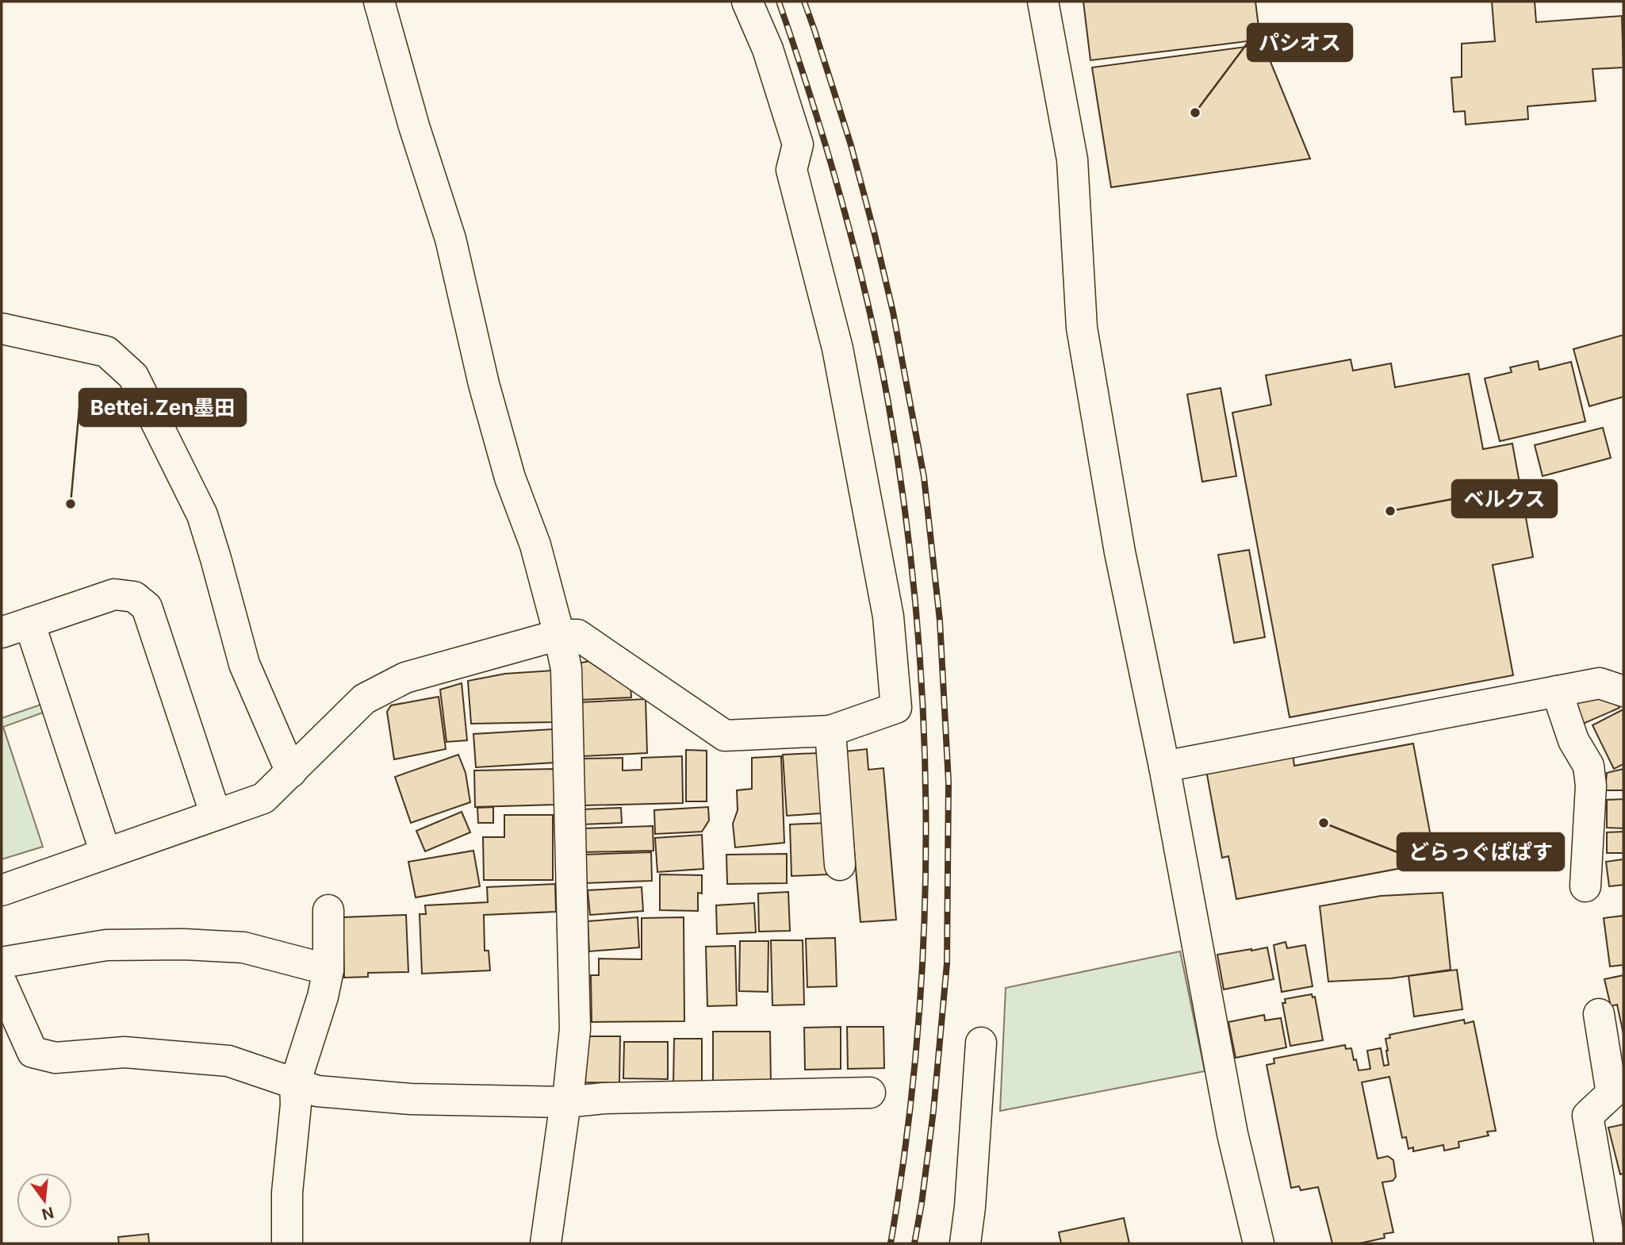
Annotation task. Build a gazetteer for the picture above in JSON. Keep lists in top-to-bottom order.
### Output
{
  "places": [
    "パシオス",
    "Bettei.Zen墨田",
    "ベルクス",
    "どらっぐぱぱす"
  ],
  "north": "bottom"
}
